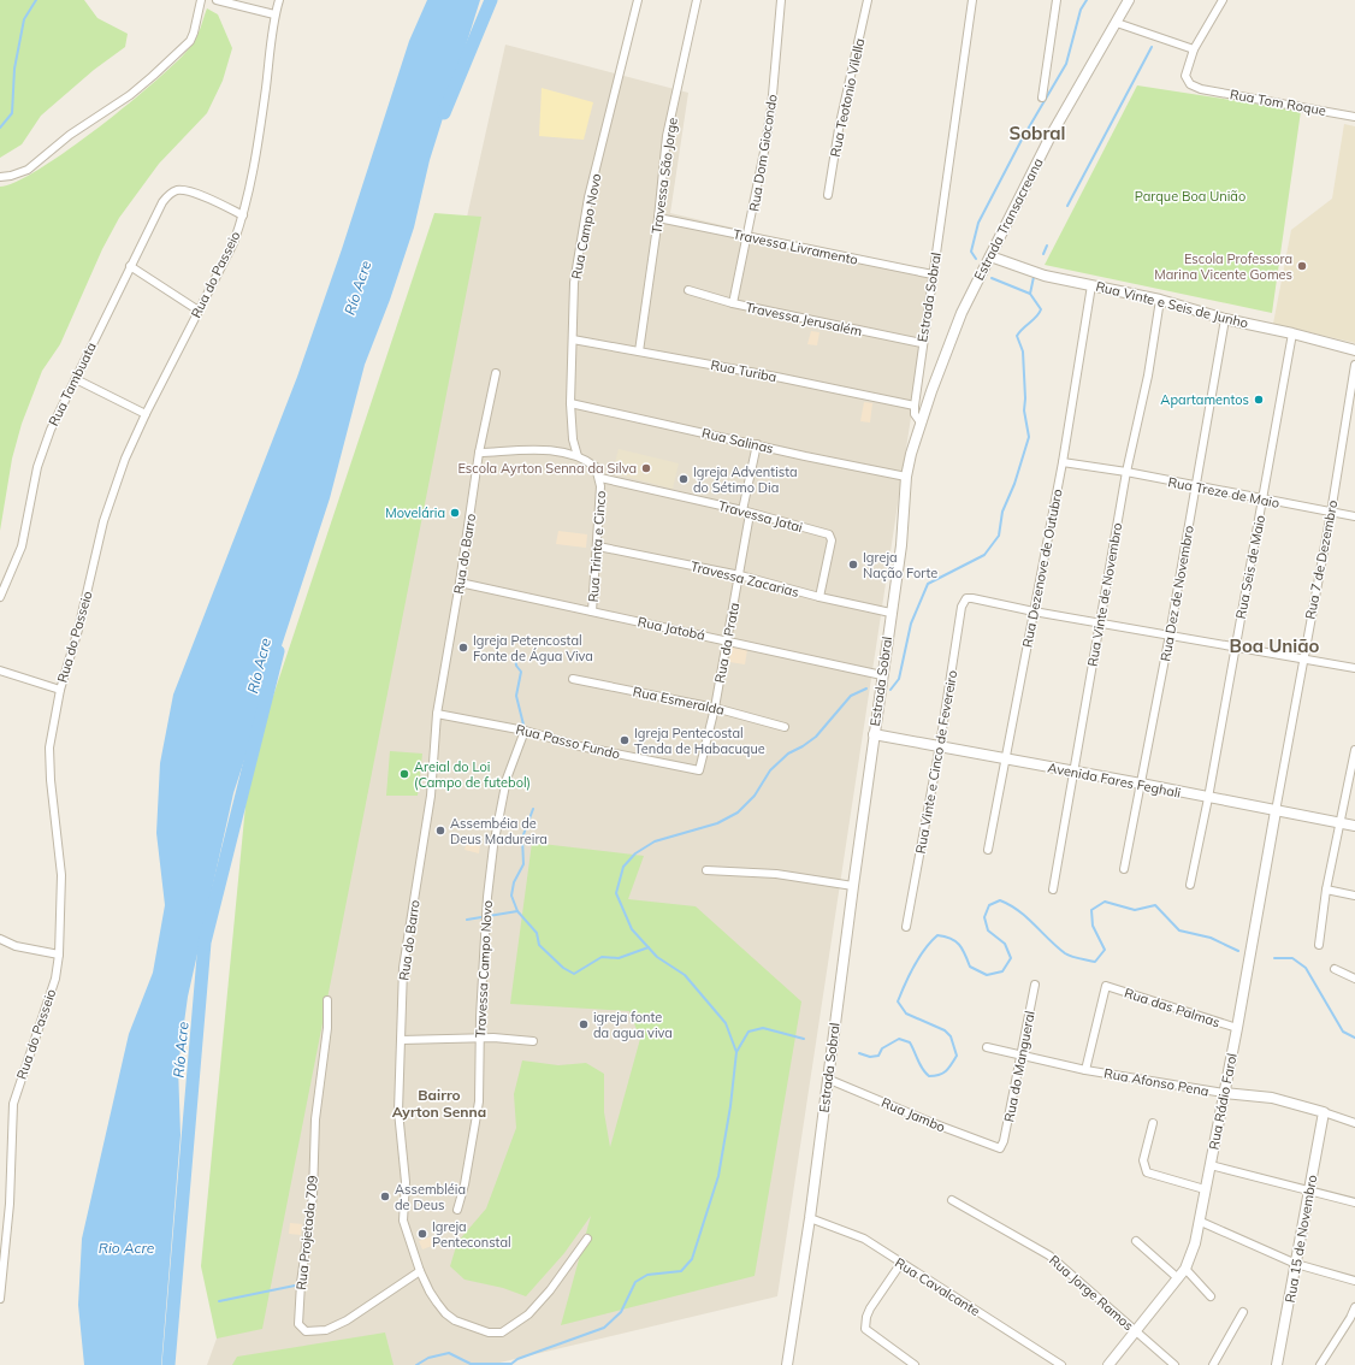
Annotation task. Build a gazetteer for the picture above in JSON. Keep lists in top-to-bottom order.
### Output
{
  "streets": {
    "street": [
      "Rua Teotonio Vilella",
      "Rua Tom Roque",
      "Rua Dom Giocondo",
      "Travessa São Jorge",
      "Estrada Transacreana",
      "Rua Campo Novo",
      "Travessa Livramento",
      "Rua do Passeio",
      "Estrada Sobral",
      "Rua Vinte e Seis de Junho",
      "Travessa Jerusalém",
      "Rua Turiba",
      "Rua Tambuata",
      "Rua Salinas",
      "Rua Treze de Maio",
      "Travessa Jatai",
      "Rua Trinta e Cinco",
      "Rua do Barro",
      "Rua 7 de Dezembro",
      "Rua Seis de Maio",
      "Rua Dezenove de Outubro",
      "Travessa Zacarias",
      "Rua Dez de Novembro",
      "Rua Vinte de Novembro",
      "Rua Jatobá",
      "Rua da Prata",
      "Rua Esmeralda",
      "Rua Passo Fundo",
      "Rua Vinte e Cinco de Fevereiro",
      "Avenida Fares Feghali",
      "Travessa Campo Novo",
      "Rua das Palmas",
      "Rua do Mangueral",
      "Rua Afonso Pena",
      "Rua Rádio Farol",
      "Rua Jambo",
      "Rua Projetada 709",
      "Rua 15 de Novembro",
      "Rua Cavalcante",
      "Rua Jorge Ramos"
    ]
  },
  "crossings": [
    ["Rua Dom Giocondo", "Travessa Livramento"],
    ["Rua Dom Giocondo", "Travessa Jerusalém"],
    ["Travessa São Jorge", "Travessa Livramento"],
    ["Travessa São Jorge", "Rua Turiba"],
    ["Estrada Transacreana", "Estrada Sobral"],
    ["Estrada Transacreana", "Rua Vinte e Seis de Junho"],
    ["Rua Campo Novo", "Rua Turiba"],
    ["Rua Campo Novo", "Rua Salinas"],
    ["Rua Campo Novo", "Rua Trinta e Cinco"],
    ["Travessa Livramento", "Estrada Sobral"],
    ["Rua do Passeio", "Rua Tambuata"],
    ["Estrada Sobral", "Travessa Jerusalém"],
    ["Estrada Sobral", "Rua Turiba"],
    ["Estrada Sobral", "Rua Salinas"],
    ["Estrada Sobral", "Travessa Zacarias"],
    ["Estrada Sobral", "Rua Jatobá"],
    ["Estrada Sobral", "Avenida Fares Feghali"],
    ["Estrada Sobral", "Rua Jambo"],
    ["Estrada Sobral", "Rua Cavalcante"],
    ["Rua Vinte e Seis de Junho", "Rua Seis de Maio"],
    ["Rua Vinte e Seis de Junho", "Rua Dezenove de Outubro"],
    ["Rua Vinte e Seis de Junho", "Rua Dez de Novembro"],
    ["Rua Vinte e Seis de Junho", "Rua Vinte de Novembro"],
    ["Rua Salinas", "Rua da Prata"],
    ["Rua Treze de Maio", "Rua 7 de Dezembro"],
    ["Rua Treze de Maio", "Rua Seis de Maio"],
    ["Rua Treze de Maio", "Rua Dezenove de Outubro"],
    ["Rua Treze de Maio", "Rua Dez de Novembro"],
    ["Rua Treze de Maio", "Rua Vinte de Novembro"],
    ["Travessa Jatai", "Rua Trinta e Cinco"],
    ["Travessa Jatai", "Travessa Zacarias"],
    ["Travessa Jatai", "Rua da Prata"],
    ["Rua Trinta e Cinco", "Travessa Zacarias"],
    ["Rua Trinta e Cinco", "Rua Jatobá"],
    ["Rua do Barro", "Rua Jatobá"],
    ["Rua do Barro", "Rua Passo Fundo"],
    ["Rua do Barro", "Rua Projetada 709"],
    ["Rua 7 de Dezembro", "Avenida Fares Feghali"],
    ["Rua 7 de Dezembro", "Rua Rádio Farol"],
    ["Rua Seis de Maio", "Avenida Fares Feghali"],
    ["Rua Dezenove de Outubro", "Rua Vinte e Cinco de Fevereiro"],
    ["Rua Dezenove de Outubro", "Avenida Fares Feghali"],
    ["Travessa Zacarias", "Rua da Prata"],
    ["Rua Dez de Novembro", "Avenida Fares Feghali"],
    ["Rua Vinte de Novembro", "Avenida Fares Feghali"],
    ["Rua Jatobá", "Rua da Prata"],
    ["Rua da Prata", "Rua Esmeralda"],
    ["Rua da Prata", "Rua Passo Fundo"],
    ["Rua Passo Fundo", "Travessa Campo Novo"],
    ["Rua Vinte e Cinco de Fevereiro", "Avenida Fares Feghali"],
    ["Avenida Fares Feghali", "Rua Rádio Farol"],
    ["Rua das Palmas", "Rua Afonso Pena"],
    ["Rua das Palmas", "Rua Rádio Farol"],
    ["Rua do Mangueral", "Rua Afonso Pena"],
    ["Rua do Mangueral", "Rua Jambo"],
    ["Rua Afonso Pena", "Rua Rádio Farol"],
    ["Rua Afonso Pena", "Rua 15 de Novembro"],
    ["Rua Rádio Farol", "Rua Jorge Ramos"]
  ],
  "districts": ["Sobral", "Boa União", "Bairro Ayrton Senna"],
  "water": ["Río Acre", "Rio Acre"],
  "parks": ["Parque Boa União"],
  "places": [
    "Escola Professora Marina Vicente Gomes",
    "Apartamentos",
    "Escola Ayrton Senna da Silva",
    "Igreja Adventista do Sétimo Dia",
    "Movelária",
    "Igreja Nação Forte",
    "Igreja Petencostal Fonte de Água Viva",
    "Igreja Pentecostal Tenda de Habacuque",
    "Areial do Loi (Campo de futebol)",
    "Assembéia de Deus Madureira",
    "igreja fonte da agua viva",
    "Assembléia de Deus",
    "Igreja Penteconstal"
  ]
}
